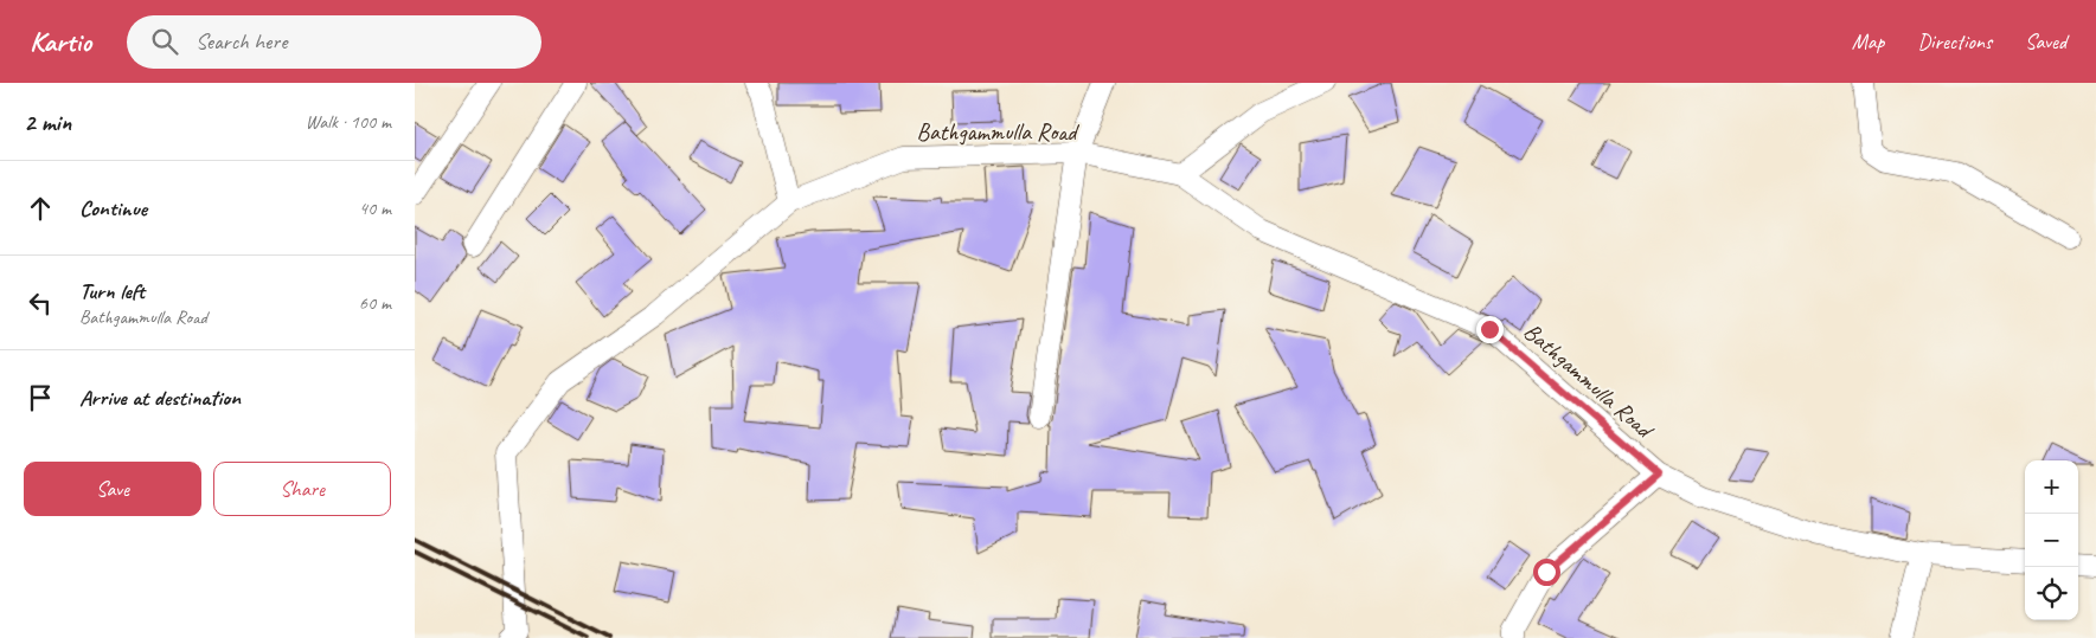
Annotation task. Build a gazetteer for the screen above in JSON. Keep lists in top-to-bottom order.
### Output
{
  "streets": {
    "street": ["Bathgammulla Road"]
  },
  "page": {
    "header": "Kartio",
    "search": "Search here",
    "nav": ["Map", "Directions", "Saved"],
    "heading": ["2 min", "Walk · 100 m"],
    "list": [
      ["Continue", "40 m"],
      ["Turn left", "Bathgammulla Road", "60 m"],
      "Arrive at destination"
    ],
    "buttons": ["Save", "Share"],
    "map_buttons": ["+", "−"]
  }
}
